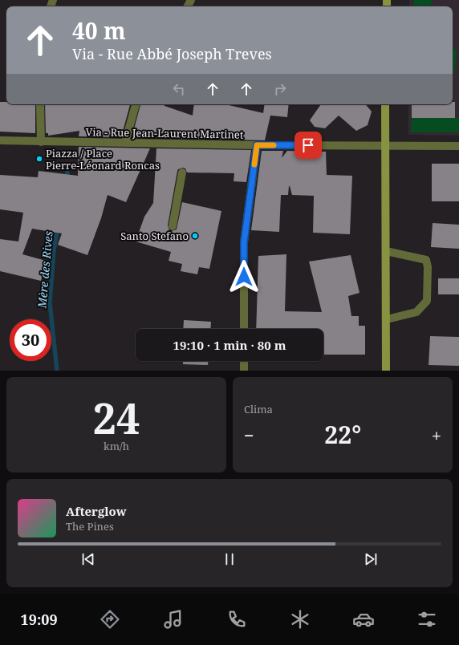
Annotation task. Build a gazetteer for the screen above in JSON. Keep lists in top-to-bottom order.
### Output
{
  "streets": {
    "street": ["Via - Rue Jean-Laurent Martinet"]
  },
  "water": ["Mère des Rives"],
  "places": ["Piazza / Place Pierre-Léonard Roncas", "Santo Stefano"],
  "page": {
    "turn": ["40 m", "Via - Rue Abbé Joseph Treves"],
    "limit": "30",
    "trip": "19:10 · 1 min · 80 m",
    "tile": [
      ["24", "km/h"],
      "Clima"
    ],
    "heat": ["−", "22°", "+"],
    "song": ["Afterglow", "The Pines"],
    "tabs": "19:09"
  }
}
